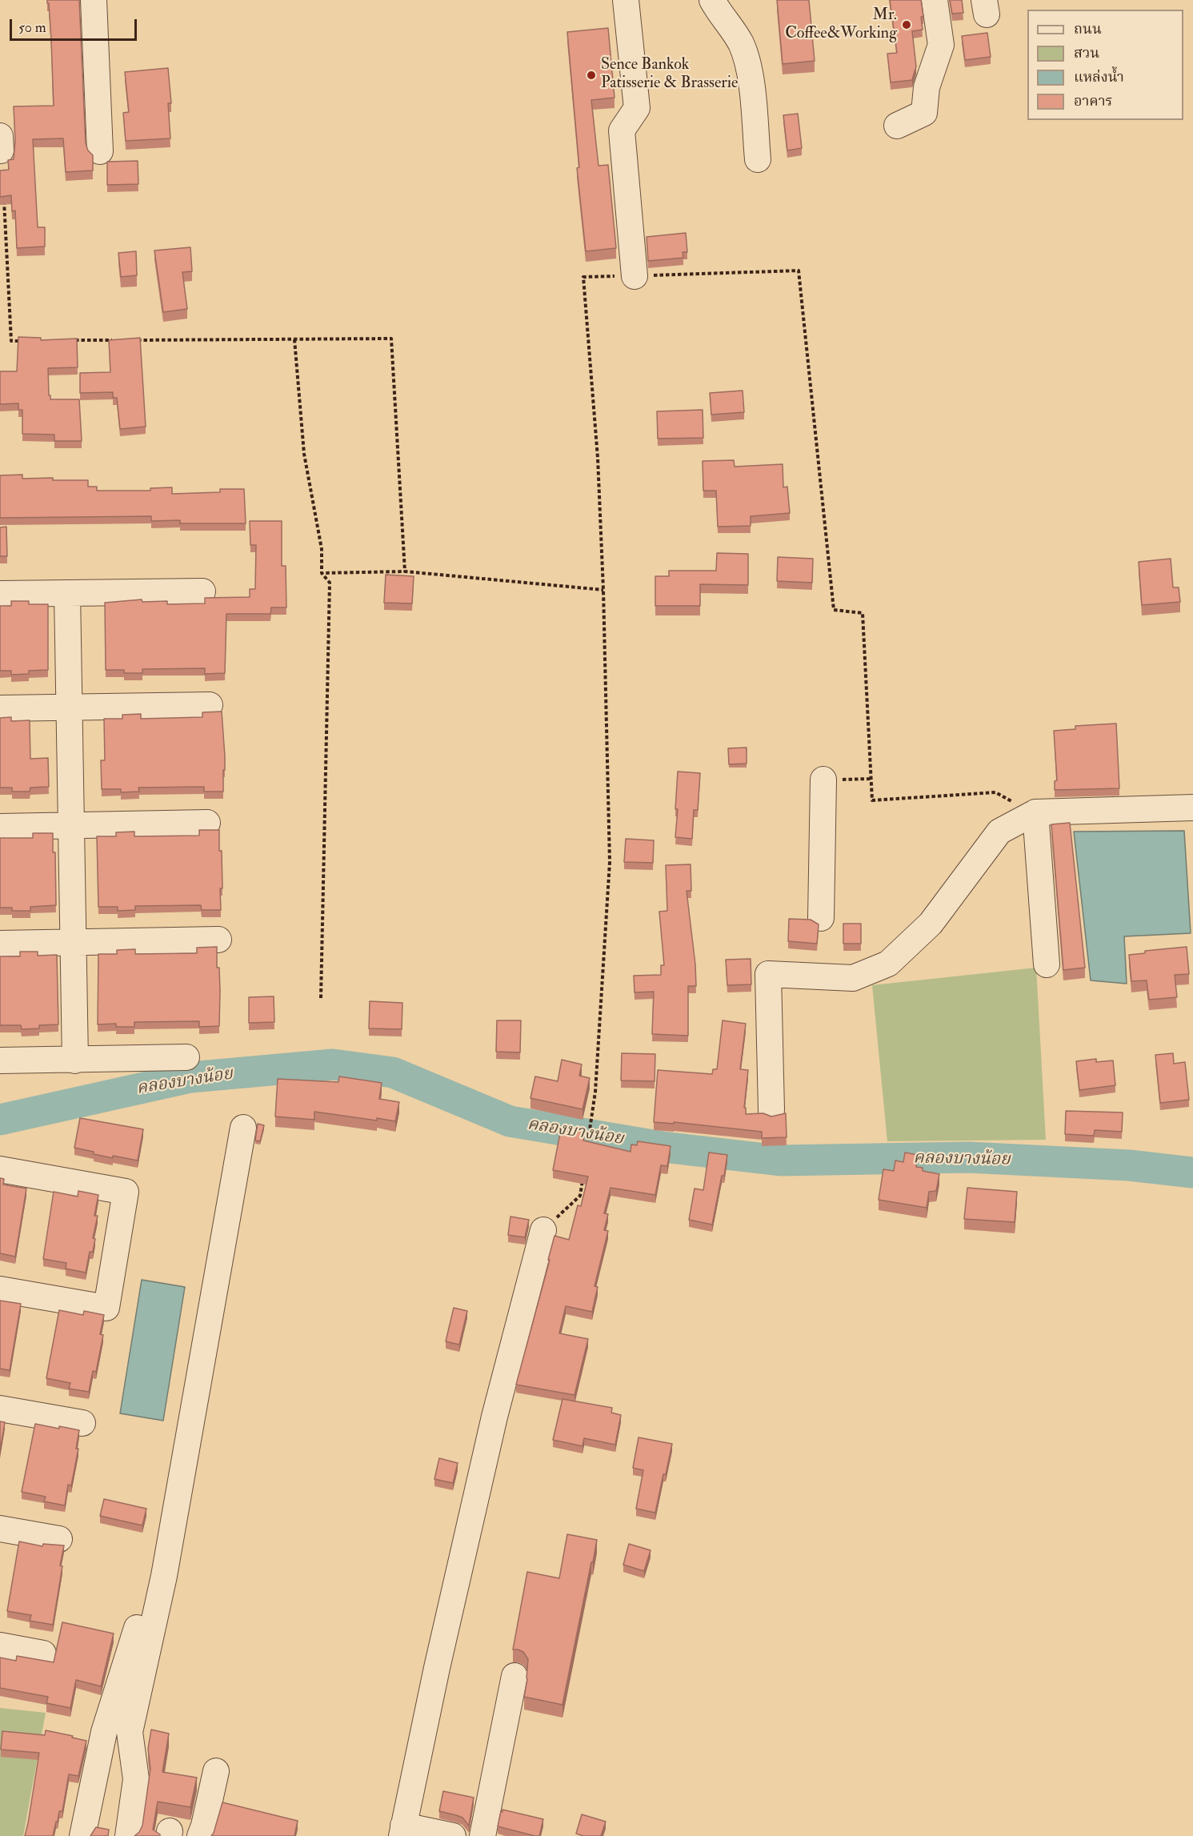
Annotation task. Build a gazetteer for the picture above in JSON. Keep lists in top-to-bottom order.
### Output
{
  "water": ["คลองบางน้อย"],
  "places": ["Mr. Coffee&Working", "Sence Bankok Patisserie & Brasserie"],
  "legend": [
    "ถนน",
    "สวน",
    "แหล่งน้ำ",
    "อาคาร"
  ],
  "scale_bar": "50 m"
}
